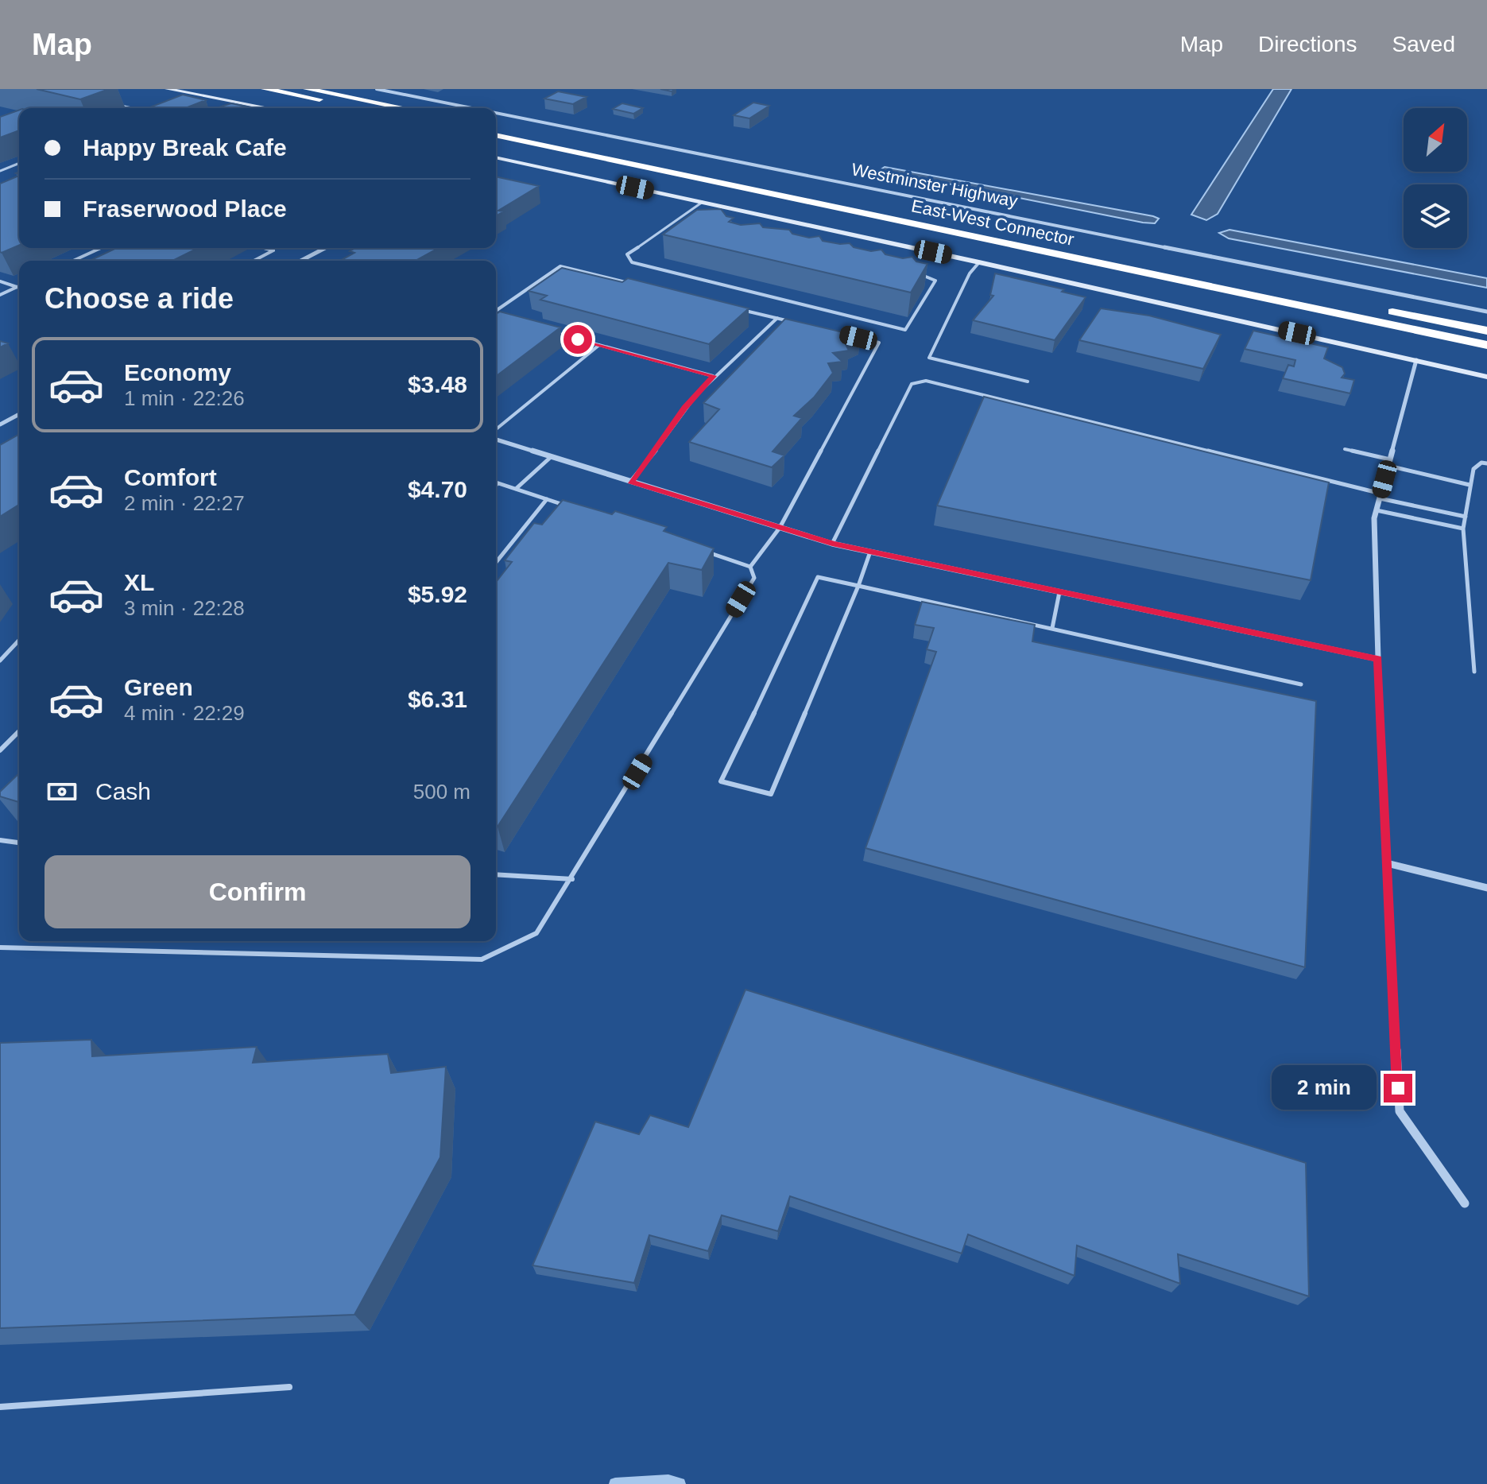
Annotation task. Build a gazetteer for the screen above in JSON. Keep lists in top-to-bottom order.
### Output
{
  "streets": {
    "highway": ["East-West Connector"],
    "street": ["Westminster Highway"]
  },
  "north": "top right",
  "page": {
    "header": "Map",
    "nav": ["Map", "Directions", "Saved"],
    "banner": ["Happy Break Cafe", "Fraserwood Place"],
    "heading": "Choose a ride",
    "list": [
      {
        "name": "Economy",
        "note": "1 min · 22:26",
        "value": "$3.48"
      },
      {
        "name": "Comfort",
        "note": "2 min · 22:27",
        "value": "$4.70"
      },
      {
        "name": "XL",
        "note": "3 min · 22:28",
        "value": "$5.92"
      },
      {
        "name": "Green",
        "note": "4 min · 22:29",
        "value": "$6.31"
      }
    ],
    "pay": ["Cash", "500 m"],
    "buttons": "Confirm",
    "bubble": "2 min"
  }
}
